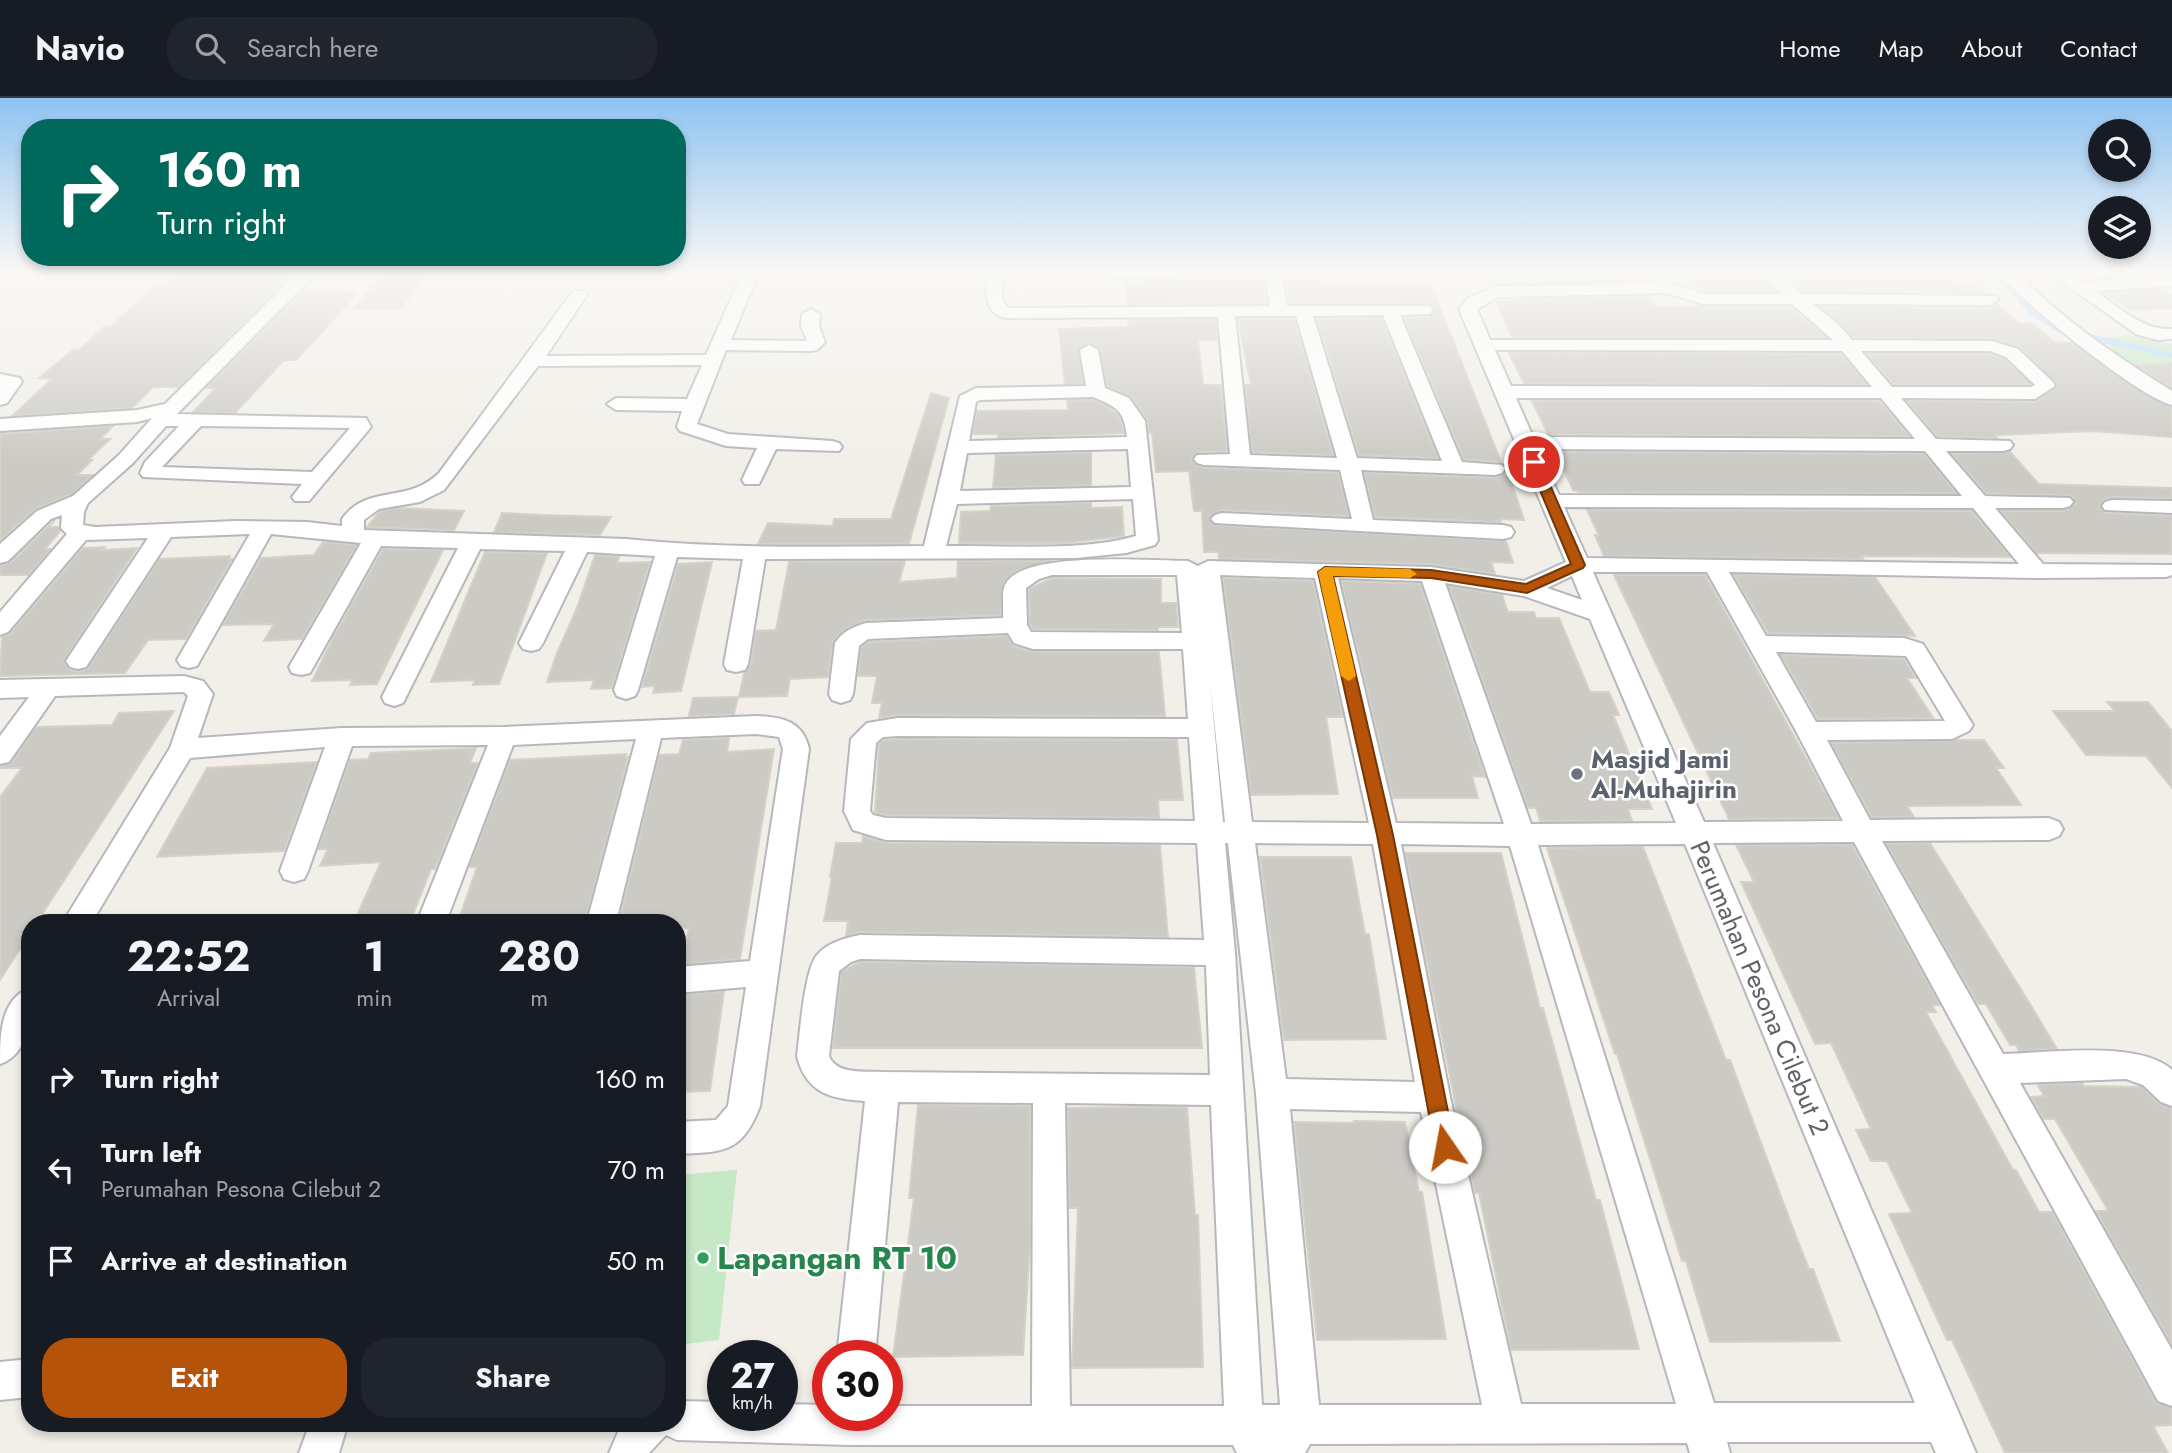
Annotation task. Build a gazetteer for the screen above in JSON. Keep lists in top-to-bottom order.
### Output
{
  "streets": {
    "street": ["Perumahan Pesona Cilebut 2"]
  },
  "places": ["Masjid Jami Al-Muhajirin", "Lapangan RT 10"],
  "page": {
    "header": "Navio",
    "search": "Search here",
    "nav": [
      "Home",
      "Map",
      "About",
      "Contact"
    ],
    "turn": ["160 m", "Turn right"],
    "eta": [
      "22:52",
      "Arrival",
      "1",
      "min",
      "280",
      "m"
    ],
    "list": [
      {
        "name": "Turn right",
        "value": "160 m"
      },
      {
        "name": "Turn left",
        "note": "Perumahan Pesona Cilebut 2",
        "value": "70 m"
      },
      {
        "name": "Arrive at destination",
        "value": "50 m"
      }
    ],
    "buttons": ["Exit", "Share"],
    "speed": "27 km/h",
    "limit": "30"
  }
}
